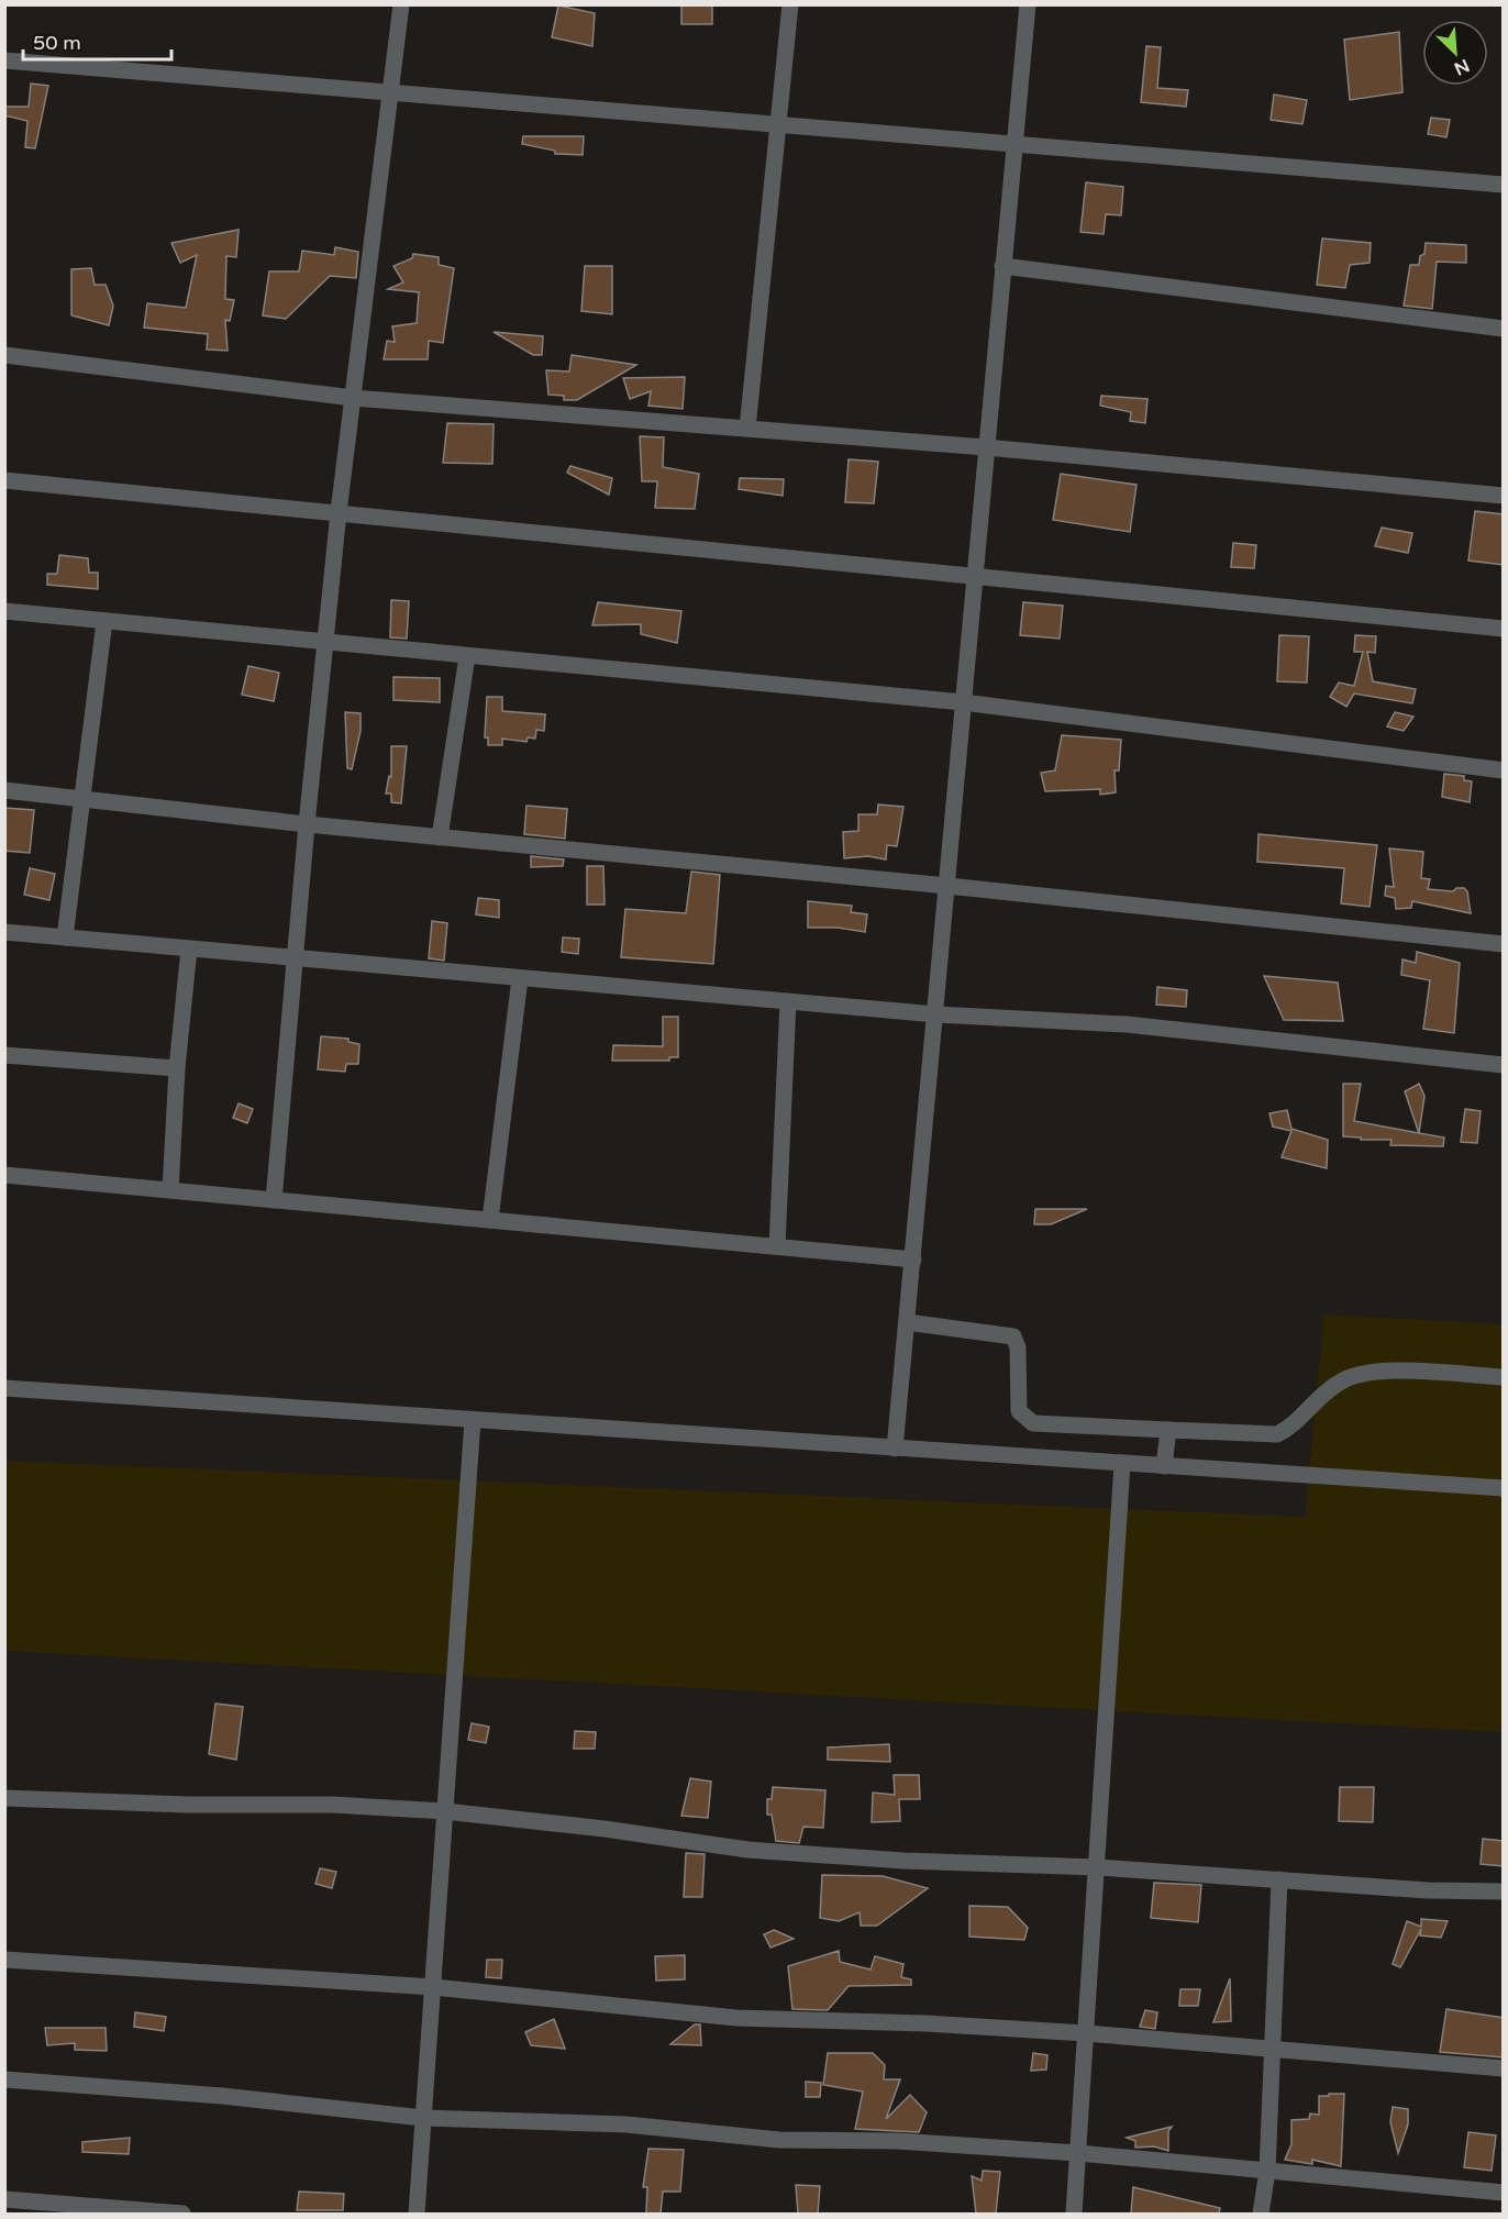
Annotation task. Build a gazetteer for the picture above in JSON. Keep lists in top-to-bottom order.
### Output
{
  "scale_bar": "50 m",
  "north": "bottom right"
}
